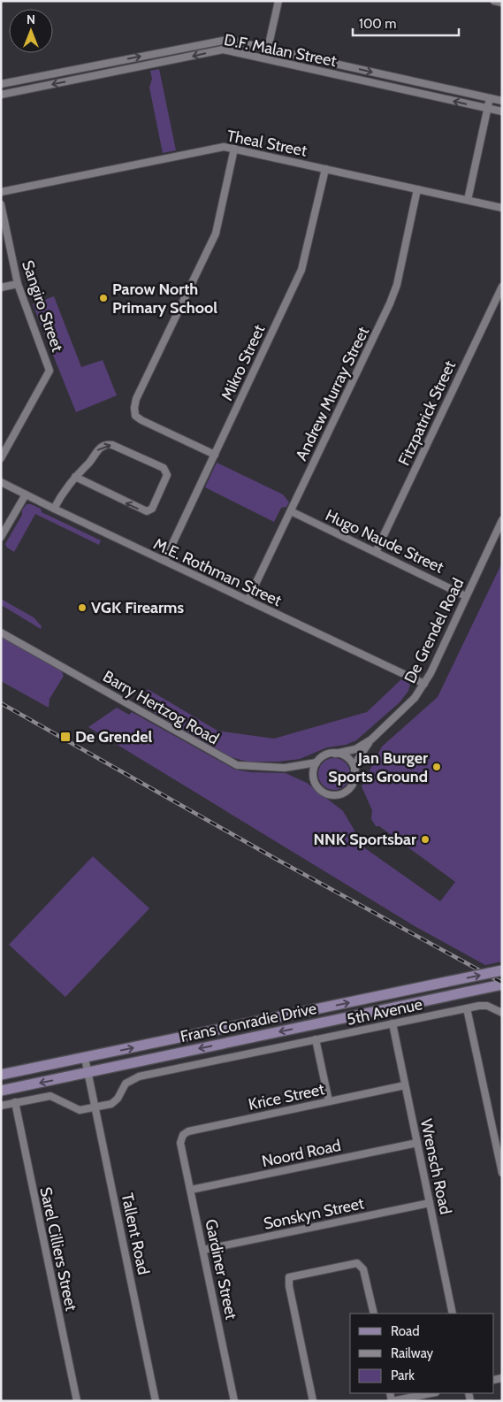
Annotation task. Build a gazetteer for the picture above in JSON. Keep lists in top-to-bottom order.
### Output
{
  "streets": {
    "main road": ["Frans Conradie Drive"],
    "street": [
      "D.F. Malan Street",
      "Theal Street",
      "Sangiro Street",
      "Mikro Street",
      "Andrew Murray Street",
      "Fitzpatrick Street",
      "Hugo Naude Street",
      "M.E. Rothman Street",
      "De Grendel Road",
      "Barry Hertzog Road",
      "5th Avenue",
      "Krice Street",
      "Noord Road",
      "Wrensch Road",
      "Sonskyn Street",
      "Tallent Road",
      "Sarel Cilliers Street",
      "Gardiner Street"
    ]
  },
  "crossings": [
    ["Theal Street", "Mikro Street"],
    ["Theal Street", "Andrew Murray Street"],
    ["Mikro Street", "M.E. Rothman Street"],
    ["Andrew Murray Street", "Hugo Naude Street"],
    ["Andrew Murray Street", "M.E. Rothman Street"],
    ["Fitzpatrick Street", "Hugo Naude Street"],
    ["Hugo Naude Street", "De Grendel Road"],
    ["M.E. Rothman Street", "De Grendel Road"],
    ["De Grendel Road", "Barry Hertzog Road"],
    ["5th Avenue", "Wrensch Road"],
    ["5th Avenue", "Tallent Road"],
    ["5th Avenue", "Sarel Cilliers Street"],
    ["Frans Conradie Drive", "Tallent Road"],
    ["Krice Street", "Wrensch Road"],
    ["Krice Street", "Gardiner Street"],
    ["Noord Road", "Wrensch Road"],
    ["Noord Road", "Gardiner Street"],
    ["Wrensch Road", "Sonskyn Street"],
    ["Sonskyn Street", "Gardiner Street"]
  ],
  "places": {
    "other": [
      "Parow North Primary School",
      "VGK Firearms",
      "Jan Burger Sports Ground",
      "NNK Sportsbar"
    ],
    "transit": ["De Grendel"]
  },
  "legend": ["Road", "Railway", "Park"],
  "scale_bar": "100 m",
  "north": "top"
}
